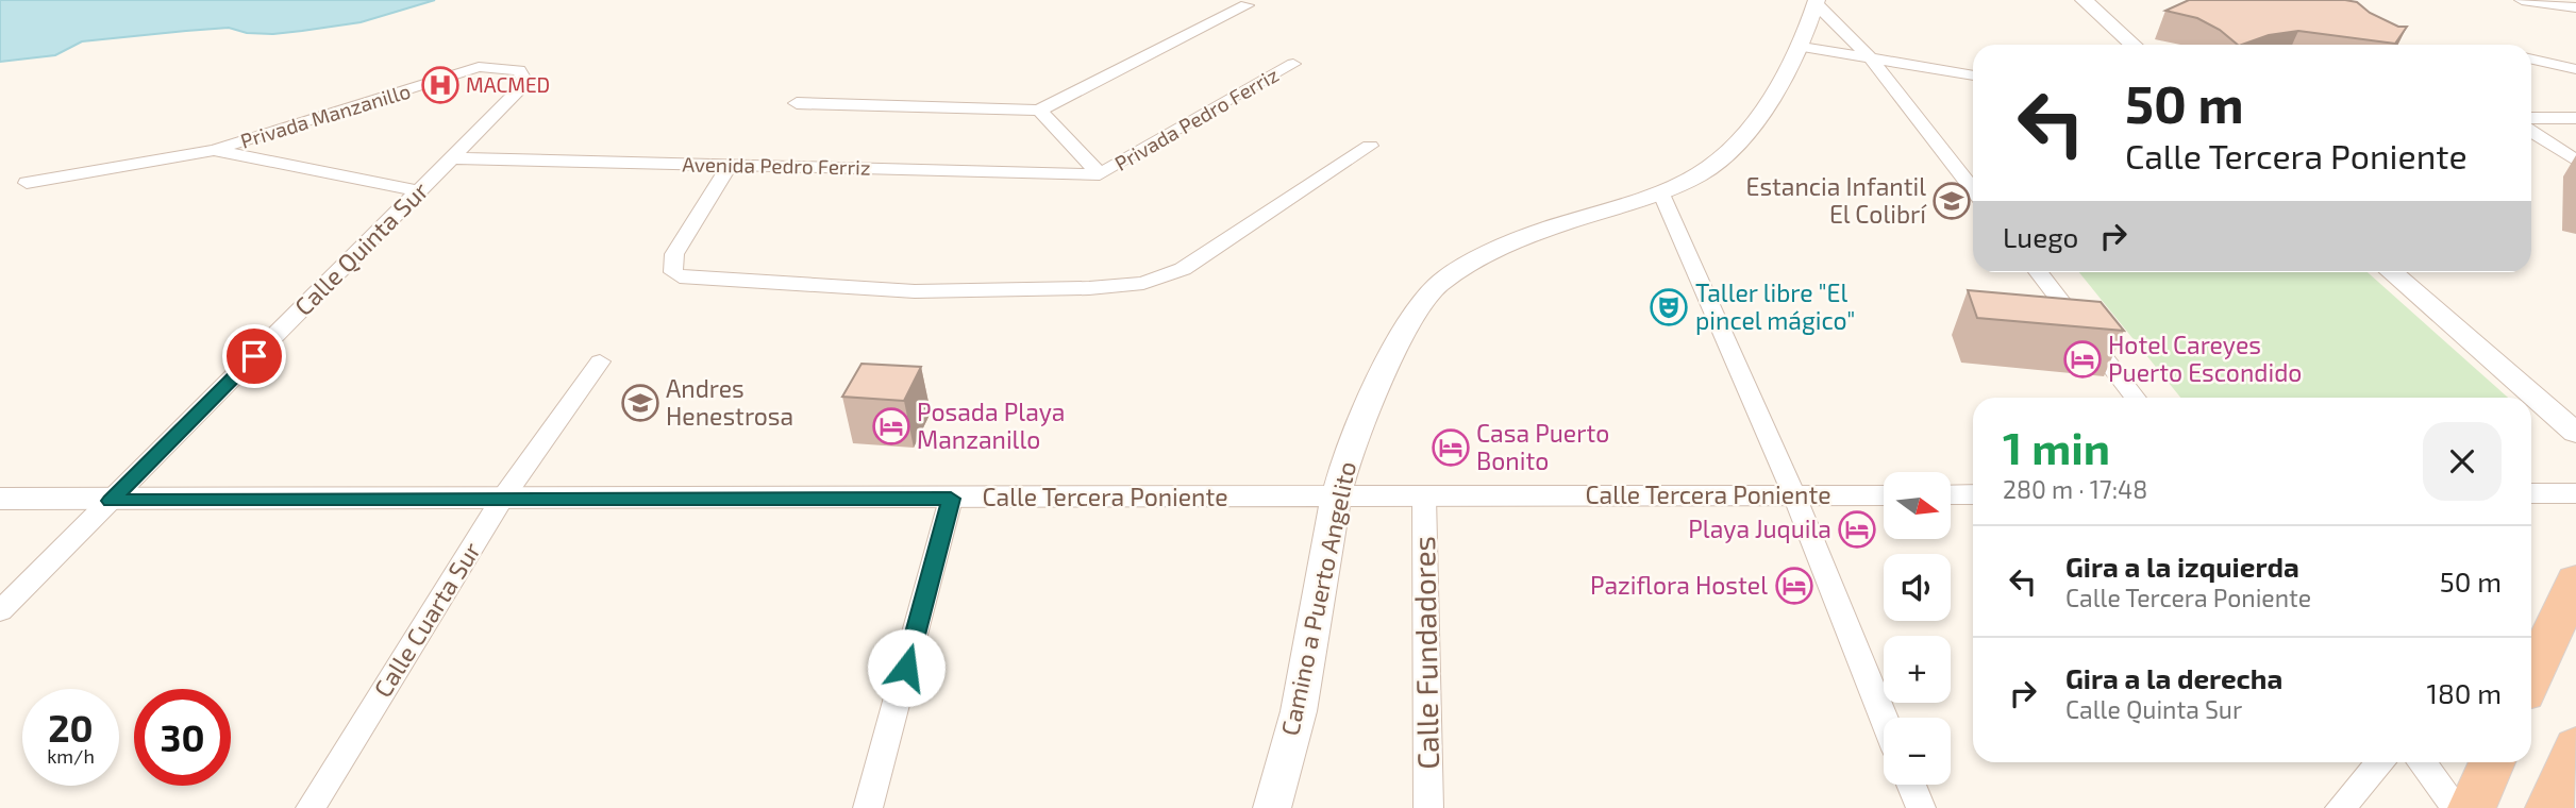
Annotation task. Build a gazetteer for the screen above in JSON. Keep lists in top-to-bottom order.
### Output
{
  "streets": {
    "street": [
      "Privada Manzanillo",
      "Privada Pedro Ferriz",
      "Avenida Pedro Ferriz",
      "Calle Quinta Sur",
      "Calle Tercera Poniente",
      "Camino a Puerto Angelito",
      "Calle Cuarta Sur",
      "Calle Fundadores"
    ]
  },
  "crossings": [
    ["Privada Manzanillo", "Calle Quinta Sur"],
    ["Privada Pedro Ferriz", "Avenida Pedro Ferriz"],
    ["Avenida Pedro Ferriz", "Calle Quinta Sur"],
    ["Calle Quinta Sur", "Calle Tercera Poniente"],
    ["Calle Tercera Poniente", "Camino a Puerto Angelito"],
    ["Calle Tercera Poniente", "Calle Cuarta Sur"],
    ["Calle Tercera Poniente", "Calle Fundadores"]
  ],
  "places": {
    "hospital": ["MACMED"],
    "school or university": ["Estancia Infantil El Colibrí", "Andres Henestrosa"],
    "theatre": ["Taller libre \"El pincel mágico\""],
    "hotel": [
      "Hotel Careyes Puerto Escondido",
      "Posada Playa Manzanillo",
      "Casa Puerto Bonito",
      "Playa Juquila",
      "Paziflora Hostel"
    ]
  },
  "north": "right",
  "page": {
    "turn": ["50 m", "Calle Tercera Poniente"],
    "then": "Luego",
    "heading": ["1 min", "280 m · 17:48"],
    "map_buttons": ["+", "−"],
    "list": [
      {
        "name": "Gira a la izquierda",
        "note": "Calle Tercera Poniente",
        "value": "50 m"
      },
      {
        "name": "Gira a la derecha",
        "note": "Calle Quinta Sur",
        "value": "180 m"
      }
    ],
    "speed": "20 km/h",
    "limit": "30"
  }
}
